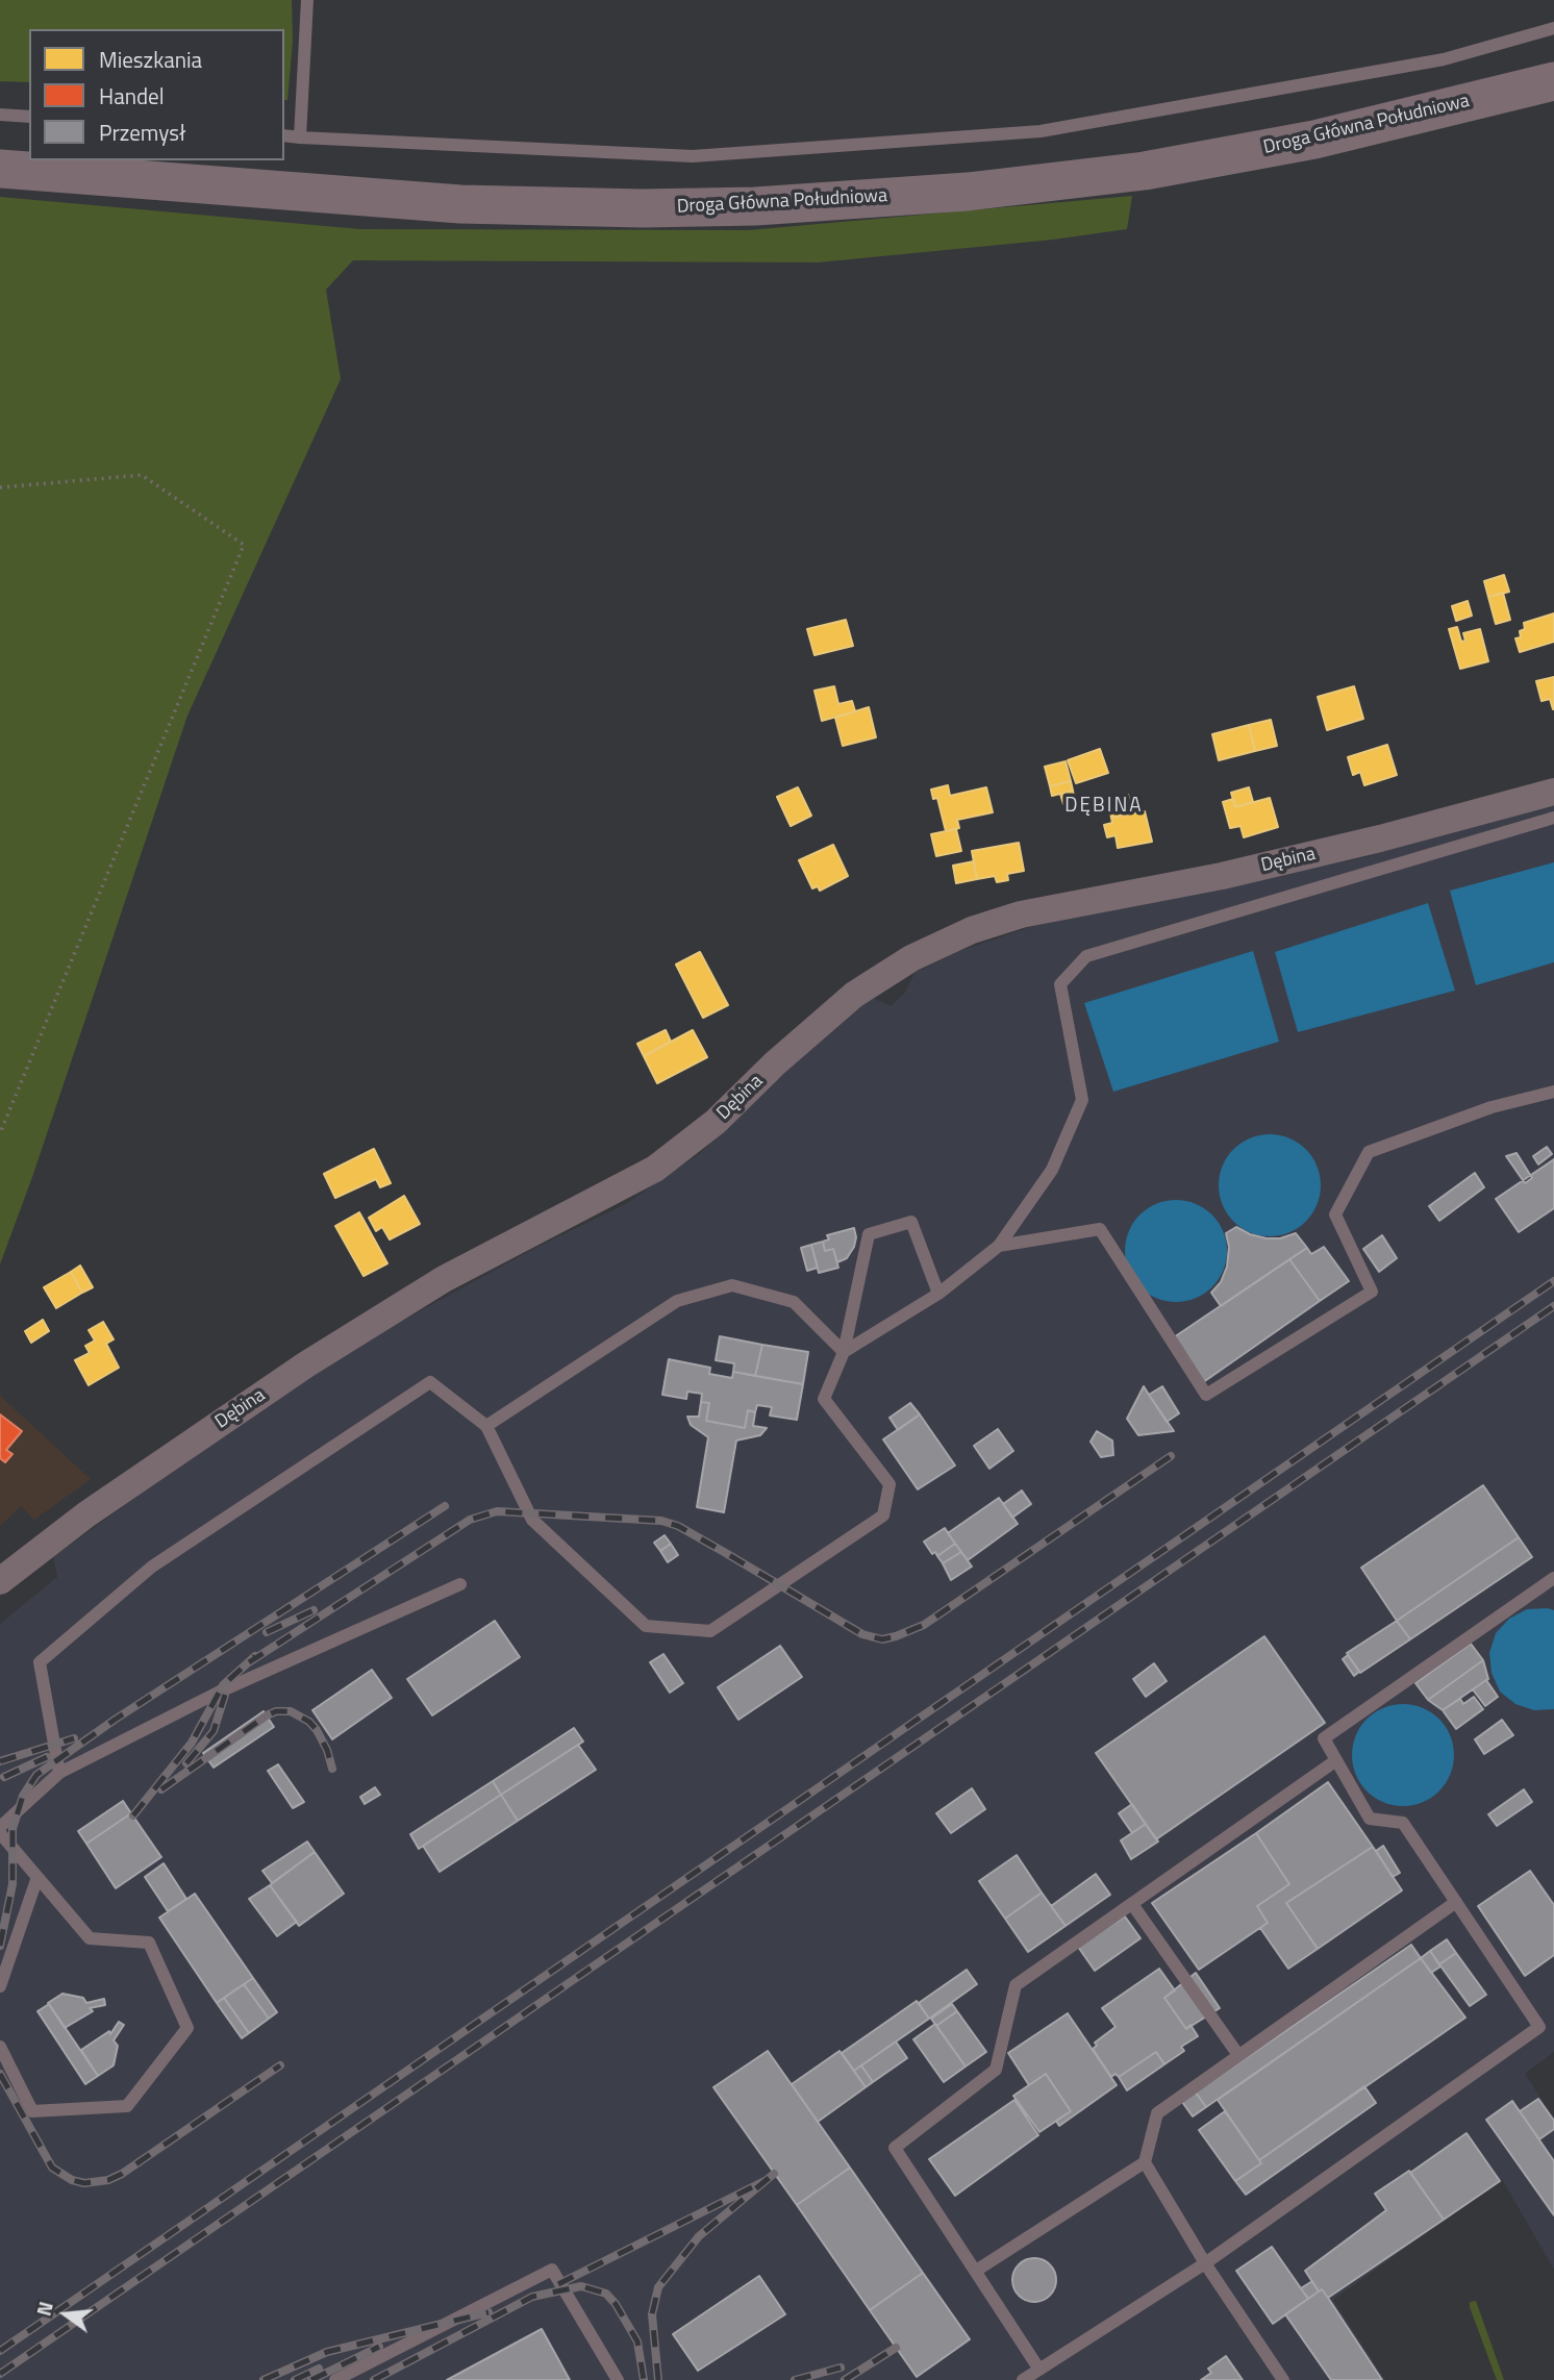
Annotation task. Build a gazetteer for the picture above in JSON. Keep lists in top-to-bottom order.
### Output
{
  "streets": {
    "main road": ["Droga Główna Południowa"],
    "street": ["Dębina"]
  },
  "districts": ["DĘBINA"],
  "legend": ["Mieszkania", "Handel", "Przemysł"],
  "north": "left"
}
